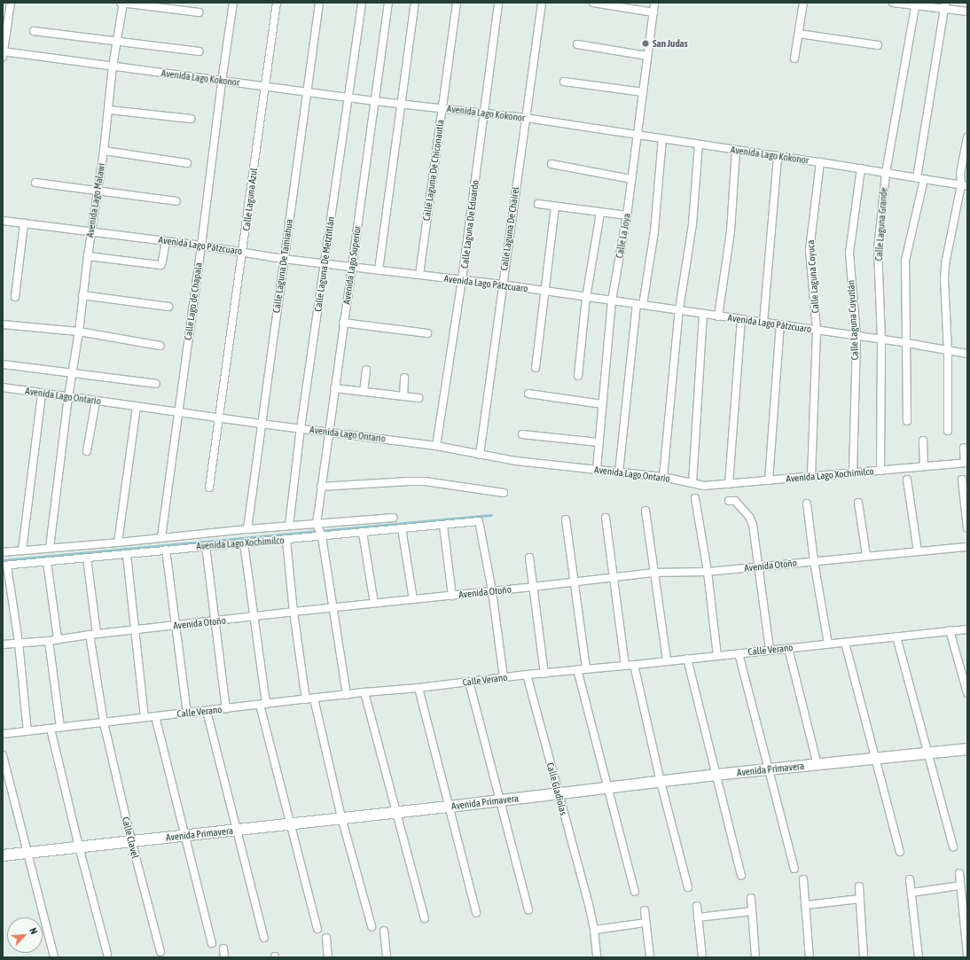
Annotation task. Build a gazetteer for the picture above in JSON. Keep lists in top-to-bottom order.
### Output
{
  "streets": {
    "street": [
      "Avenida Lago Kokonor",
      "Calle Laguna De Chiconautla",
      "Calle Laguna Azul",
      "Avenida Lago Malawi",
      "Calle Laguna De Eduardo",
      "Calle Laguna Grande",
      "Calle Laguna De Chairel",
      "Calle La Joya",
      "Avenida Lago Pátzcuaro",
      "Calle Laguna De Metztitlán",
      "Avenida Lago Superior",
      "Calle Laguna De Tamiahua",
      "Calle Laguna Coyuca",
      "Calle Lago de Chapala",
      "Calle Laguna Cuyutlán",
      "Avenida Lago Ontario",
      "Avenida Lago Xochimilco",
      "Avenida Otoño",
      "Calle Verano",
      "Avenida Primavera",
      "Calle Gladiolas",
      "Calle Clavel"
    ]
  },
  "crossings": [
    ["Avenida Lago Kokonor", "Calle Laguna De Chiconautla"],
    ["Avenida Lago Kokonor", "Calle Laguna Azul"],
    ["Avenida Lago Kokonor", "Avenida Lago Malawi"],
    ["Avenida Lago Kokonor", "Calle Laguna De Eduardo"],
    ["Avenida Lago Kokonor", "Calle Laguna Grande"],
    ["Avenida Lago Kokonor", "Calle Laguna De Chairel"],
    ["Avenida Lago Kokonor", "Calle La Joya"],
    ["Avenida Lago Kokonor", "Calle Laguna De Metztitlán"],
    ["Avenida Lago Kokonor", "Avenida Lago Superior"],
    ["Avenida Lago Kokonor", "Calle Laguna De Tamiahua"],
    ["Avenida Lago Kokonor", "Calle Laguna Coyuca"],
    ["Avenida Lago Kokonor", "Calle Lago de Chapala"],
    ["Avenida Lago Kokonor", "Calle Laguna Cuyutlán"],
    ["Calle Laguna De Chiconautla", "Avenida Lago Pátzcuaro"],
    ["Calle Laguna Azul", "Avenida Lago Pátzcuaro"],
    ["Calle Laguna Azul", "Avenida Lago Ontario"],
    ["Avenida Lago Malawi", "Avenida Lago Pátzcuaro"],
    ["Avenida Lago Malawi", "Avenida Lago Ontario"],
    ["Avenida Lago Malawi", "Avenida Lago Xochimilco"],
    ["Calle Laguna De Eduardo", "Avenida Lago Pátzcuaro"],
    ["Calle Laguna De Eduardo", "Avenida Lago Ontario"],
    ["Calle Laguna Grande", "Avenida Lago Pátzcuaro"],
    ["Calle Laguna Grande", "Avenida Lago Xochimilco"],
    ["Calle Laguna De Chairel", "Avenida Lago Pátzcuaro"],
    ["Calle Laguna De Chairel", "Avenida Lago Ontario"],
    ["Calle La Joya", "Avenida Lago Pátzcuaro"],
    ["Calle La Joya", "Avenida Lago Ontario"],
    ["Avenida Lago Pátzcuaro", "Calle Laguna De Metztitlán"],
    ["Avenida Lago Pátzcuaro", "Avenida Lago Superior"],
    ["Avenida Lago Pátzcuaro", "Calle Laguna De Tamiahua"],
    ["Avenida Lago Pátzcuaro", "Calle Laguna Coyuca"],
    ["Avenida Lago Pátzcuaro", "Calle Lago de Chapala"],
    ["Avenida Lago Pátzcuaro", "Calle Laguna Cuyutlán"],
    ["Calle Laguna De Metztitlán", "Avenida Lago Ontario"],
    ["Calle Laguna De Metztitlán", "Avenida Lago Xochimilco"],
    ["Avenida Lago Superior", "Avenida Lago Ontario"],
    ["Avenida Lago Superior", "Avenida Lago Xochimilco"],
    ["Avenida Lago Superior", "Avenida Otoño"],
    ["Avenida Lago Superior", "Calle Verano"],
    ["Calle Laguna De Tamiahua", "Avenida Lago Ontario"],
    ["Calle Laguna De Tamiahua", "Avenida Lago Xochimilco"],
    ["Calle Laguna Coyuca", "Avenida Lago Xochimilco"],
    ["Calle Lago de Chapala", "Avenida Lago Ontario"],
    ["Calle Lago de Chapala", "Avenida Lago Xochimilco"],
    ["Calle Laguna Cuyutlán", "Avenida Lago Xochimilco"],
    ["Avenida Lago Ontario", "Avenida Lago Xochimilco"],
    ["Avenida Lago Xochimilco", "Avenida Otoño"],
    ["Avenida Lago Xochimilco", "Calle Clavel"],
    ["Avenida Otoño", "Calle Clavel"],
    ["Calle Verano", "Calle Gladiolas"],
    ["Calle Verano", "Calle Clavel"],
    ["Avenida Primavera", "Calle Gladiolas"],
    ["Avenida Primavera", "Calle Clavel"]
  ],
  "places": ["San Judas"],
  "north": "top right"
}
